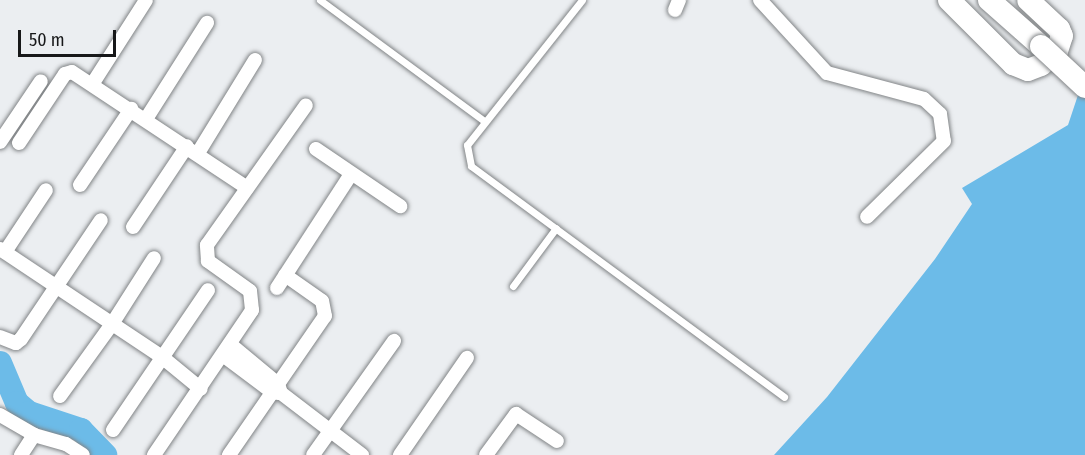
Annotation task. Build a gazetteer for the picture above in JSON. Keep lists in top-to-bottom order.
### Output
{
  "scale_bar": "50 m"
}
